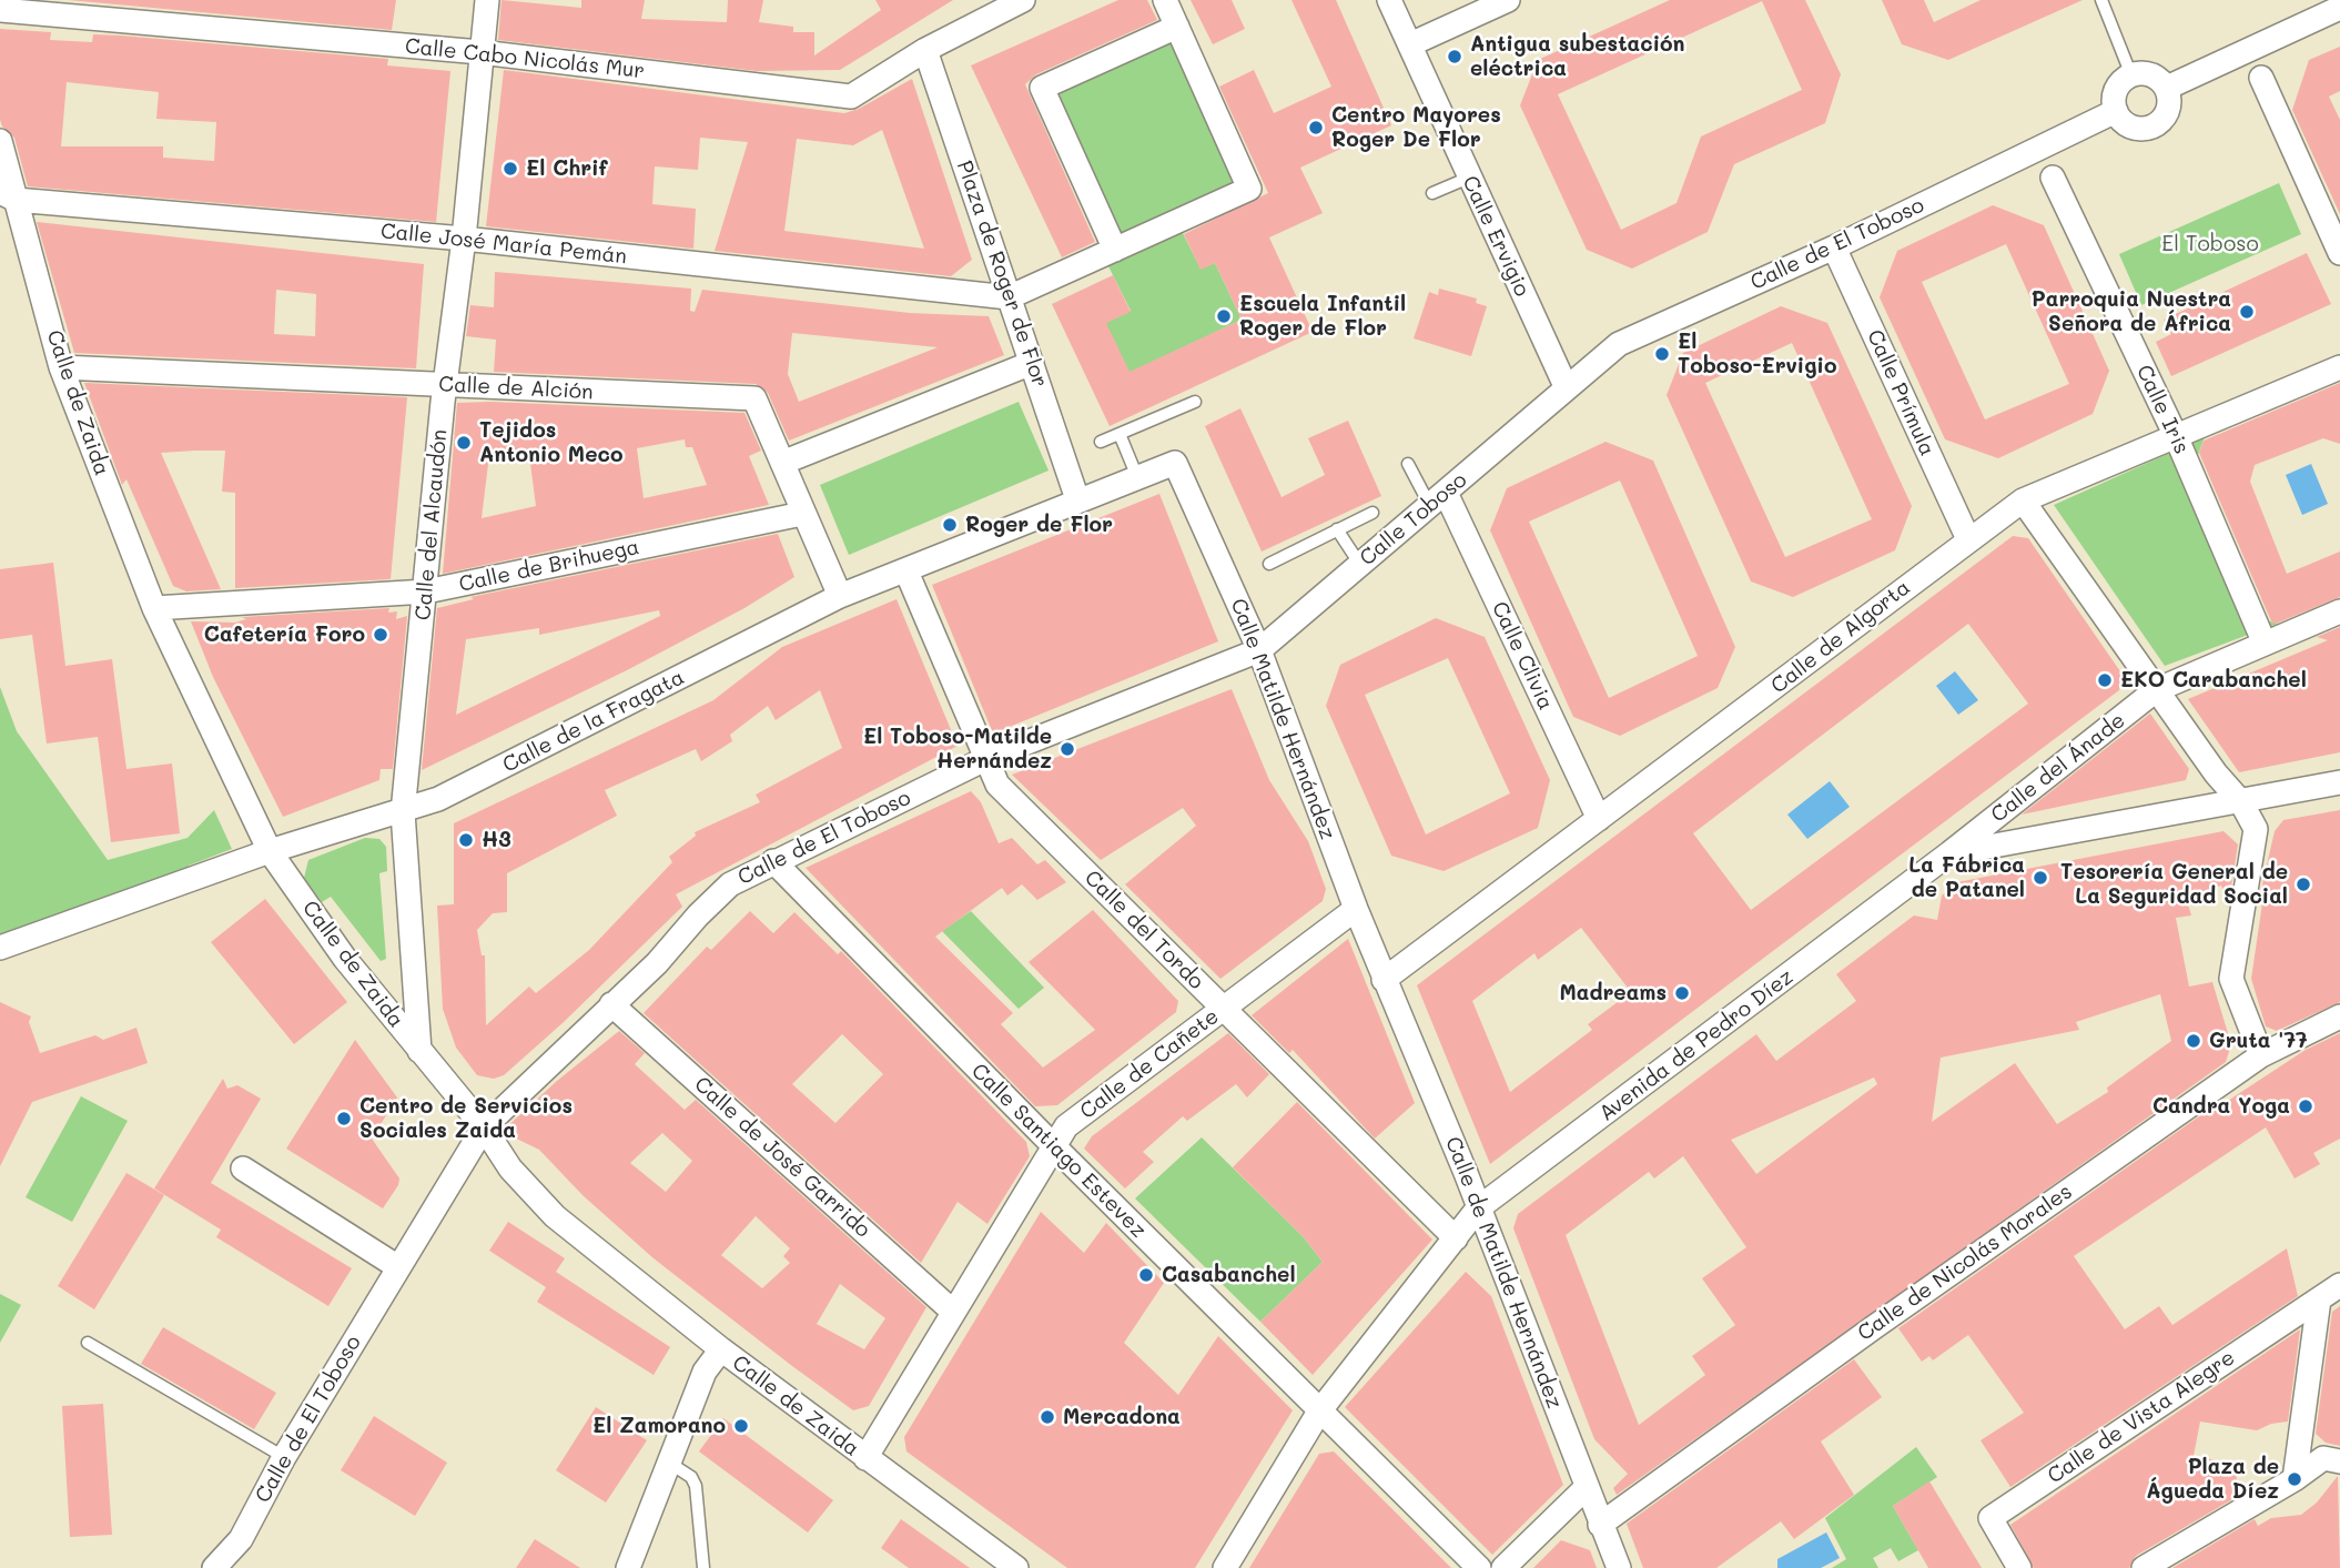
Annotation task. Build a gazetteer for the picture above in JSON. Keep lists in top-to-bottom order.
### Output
{
  "streets": {
    "street": [
      "Calle Cabo Nicolás Mur",
      "Calle Ervigio",
      "Calle José María Pemán",
      "Calle de El Toboso",
      "Plaza de Roger de Flor",
      "Calle de Alción",
      "Calle Prímula",
      "Calle de Zaida",
      "Calle Iris",
      "Calle Toboso",
      "Calle del Alcaudón",
      "Calle de Brihuega",
      "Calle de Algorta",
      "Calle Clivia",
      "Calle Matilde Hernández",
      "Calle de la Fragata",
      "Calle del Ánade",
      "Calle del Tordo",
      "Avenida de Pedro Díez",
      "Calle de Cañete",
      "Calle Santiago Estevez",
      "Calle de José Garrido",
      "Calle de Nicolás Morales",
      "Calle de Matilde Hernández",
      "Calle de Vista Alegre"
    ]
  },
  "crossings": [
    ["Calle Cabo Nicolás Mur", "Plaza de Roger de Flor"],
    ["Calle Cabo Nicolás Mur", "Calle del Alcaudón"],
    ["Calle Ervigio", "Calle de El Toboso"],
    ["Calle Ervigio", "Calle Toboso"],
    ["Calle José María Pemán", "Plaza de Roger de Flor"],
    ["Calle José María Pemán", "Calle de Zaida"],
    ["Calle José María Pemán", "Calle del Alcaudón"],
    ["Calle de El Toboso", "Calle Prímula"],
    ["Calle de El Toboso", "Calle de Zaida"],
    ["Calle de El Toboso", "Calle Toboso"],
    ["Calle de El Toboso", "Calle Matilde Hernández"],
    ["Calle de El Toboso", "Calle del Tordo"],
    ["Calle de El Toboso", "Calle Santiago Estevez"],
    ["Calle de El Toboso", "Calle de José Garrido"],
    ["Plaza de Roger de Flor", "Calle de la Fragata"],
    ["Calle de Alción", "Calle de Zaida"],
    ["Calle de Alción", "Calle del Alcaudón"],
    ["Calle de Alción", "Calle de Brihuega"],
    ["Calle de Alción", "Calle de la Fragata"],
    ["Calle Prímula", "Calle de Algorta"],
    ["Calle de Zaida", "Calle del Alcaudón"],
    ["Calle de Zaida", "Calle de Brihuega"],
    ["Calle de Zaida", "Calle de la Fragata"],
    ["Calle de Zaida", "Calle de Cañete"],
    ["Calle Iris", "Calle de Algorta"],
    ["Calle Iris", "Calle del Ánade"],
    ["Calle Toboso", "Calle Clivia"],
    ["Calle Toboso", "Calle Matilde Hernández"],
    ["Calle del Alcaudón", "Calle de Brihuega"],
    ["Calle del Alcaudón", "Calle de la Fragata"],
    ["Calle de Algorta", "Calle Clivia"],
    ["Calle de Algorta", "Calle Matilde Hernández"],
    ["Calle de Algorta", "Calle de Matilde Hernández"],
    ["Calle Matilde Hernández", "Calle de la Fragata"],
    ["Calle Matilde Hernández", "Calle de Cañete"],
    ["Calle Matilde Hernández", "Calle de Matilde Hernández"],
    ["Calle de la Fragata", "Calle del Tordo"],
    ["Calle del Ánade", "Avenida de Pedro Díez"],
    ["Calle del Tordo", "Avenida de Pedro Díez"],
    ["Calle del Tordo", "Calle de Cañete"],
    ["Avenida de Pedro Díez", "Calle Santiago Estevez"],
    ["Avenida de Pedro Díez", "Calle de Matilde Hernández"],
    ["Calle de Cañete", "Calle Santiago Estevez"],
    ["Calle de Cañete", "Calle de José Garrido"],
    ["Calle de Nicolás Morales", "Calle de Matilde Hernández"]
  ],
  "parks": ["El Toboso"],
  "places": [
    "Antigua subestación eléctrica",
    "Centro Mayores Roger De Flor",
    "El Chrif",
    "Parroquia Nuestra Señora de África",
    "Escuela Infantil Roger de Flor",
    "El Toboso-Ervigio",
    "Tejidos Antonio Meco",
    "Roger de Flor",
    "Cafetería Foro",
    "EKO Carabanchel",
    "El Toboso-Matilde Hernández",
    "H3",
    "La Fábrica de Patanel",
    "Tesorería General de La Seguridad Social",
    "Madreams",
    "Gruta '77",
    "Candra Yoga",
    "Centro de Servicios Sociales Zaida",
    "Casabanchel",
    "Mercadona",
    "El Zamorano",
    "Plaza de Águeda Díez"
  ]
}
